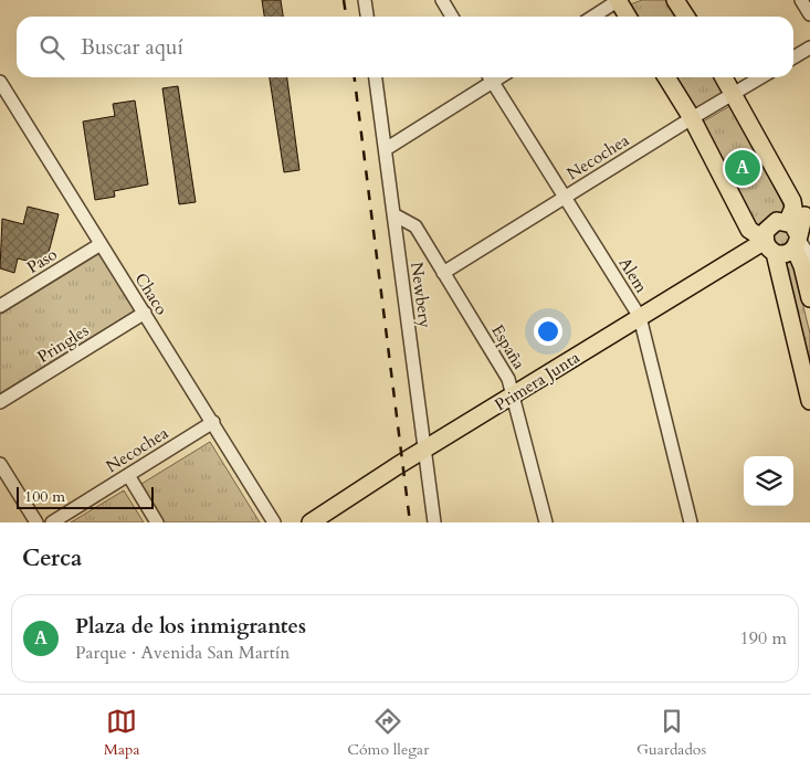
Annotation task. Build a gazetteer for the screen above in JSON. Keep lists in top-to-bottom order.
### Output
{
  "streets": {
    "main road": ["Primera Junta"],
    "street": [
      "Necochea",
      "Paso",
      "Alem",
      "Chaco",
      "Newbery",
      "Pringles",
      "España"
    ]
  },
  "crossings": [
    ["Necochea", "Alem"],
    ["Necochea", "Chaco"],
    ["Necochea", "España"],
    ["Paso", "Chaco"],
    ["Alem", "Primera Junta"],
    ["Chaco", "Pringles"],
    ["Newbery", "España"],
    ["Newbery", "Primera Junta"],
    ["España", "Primera Junta"]
  ],
  "scale_bar": "100 m",
  "page": {
    "search": "Buscar aquí",
    "pins": "A",
    "scale": "100 m",
    "heading": "Cerca",
    "list": [
      {
        "mark": "A",
        "name": "Plaza de los inmigrantes",
        "note": "Parque · Avenida San Martín",
        "value": "190 m"
      }
    ],
    "nav": ["Mapa", "Cómo llegar", "Guardados"]
  }
}
